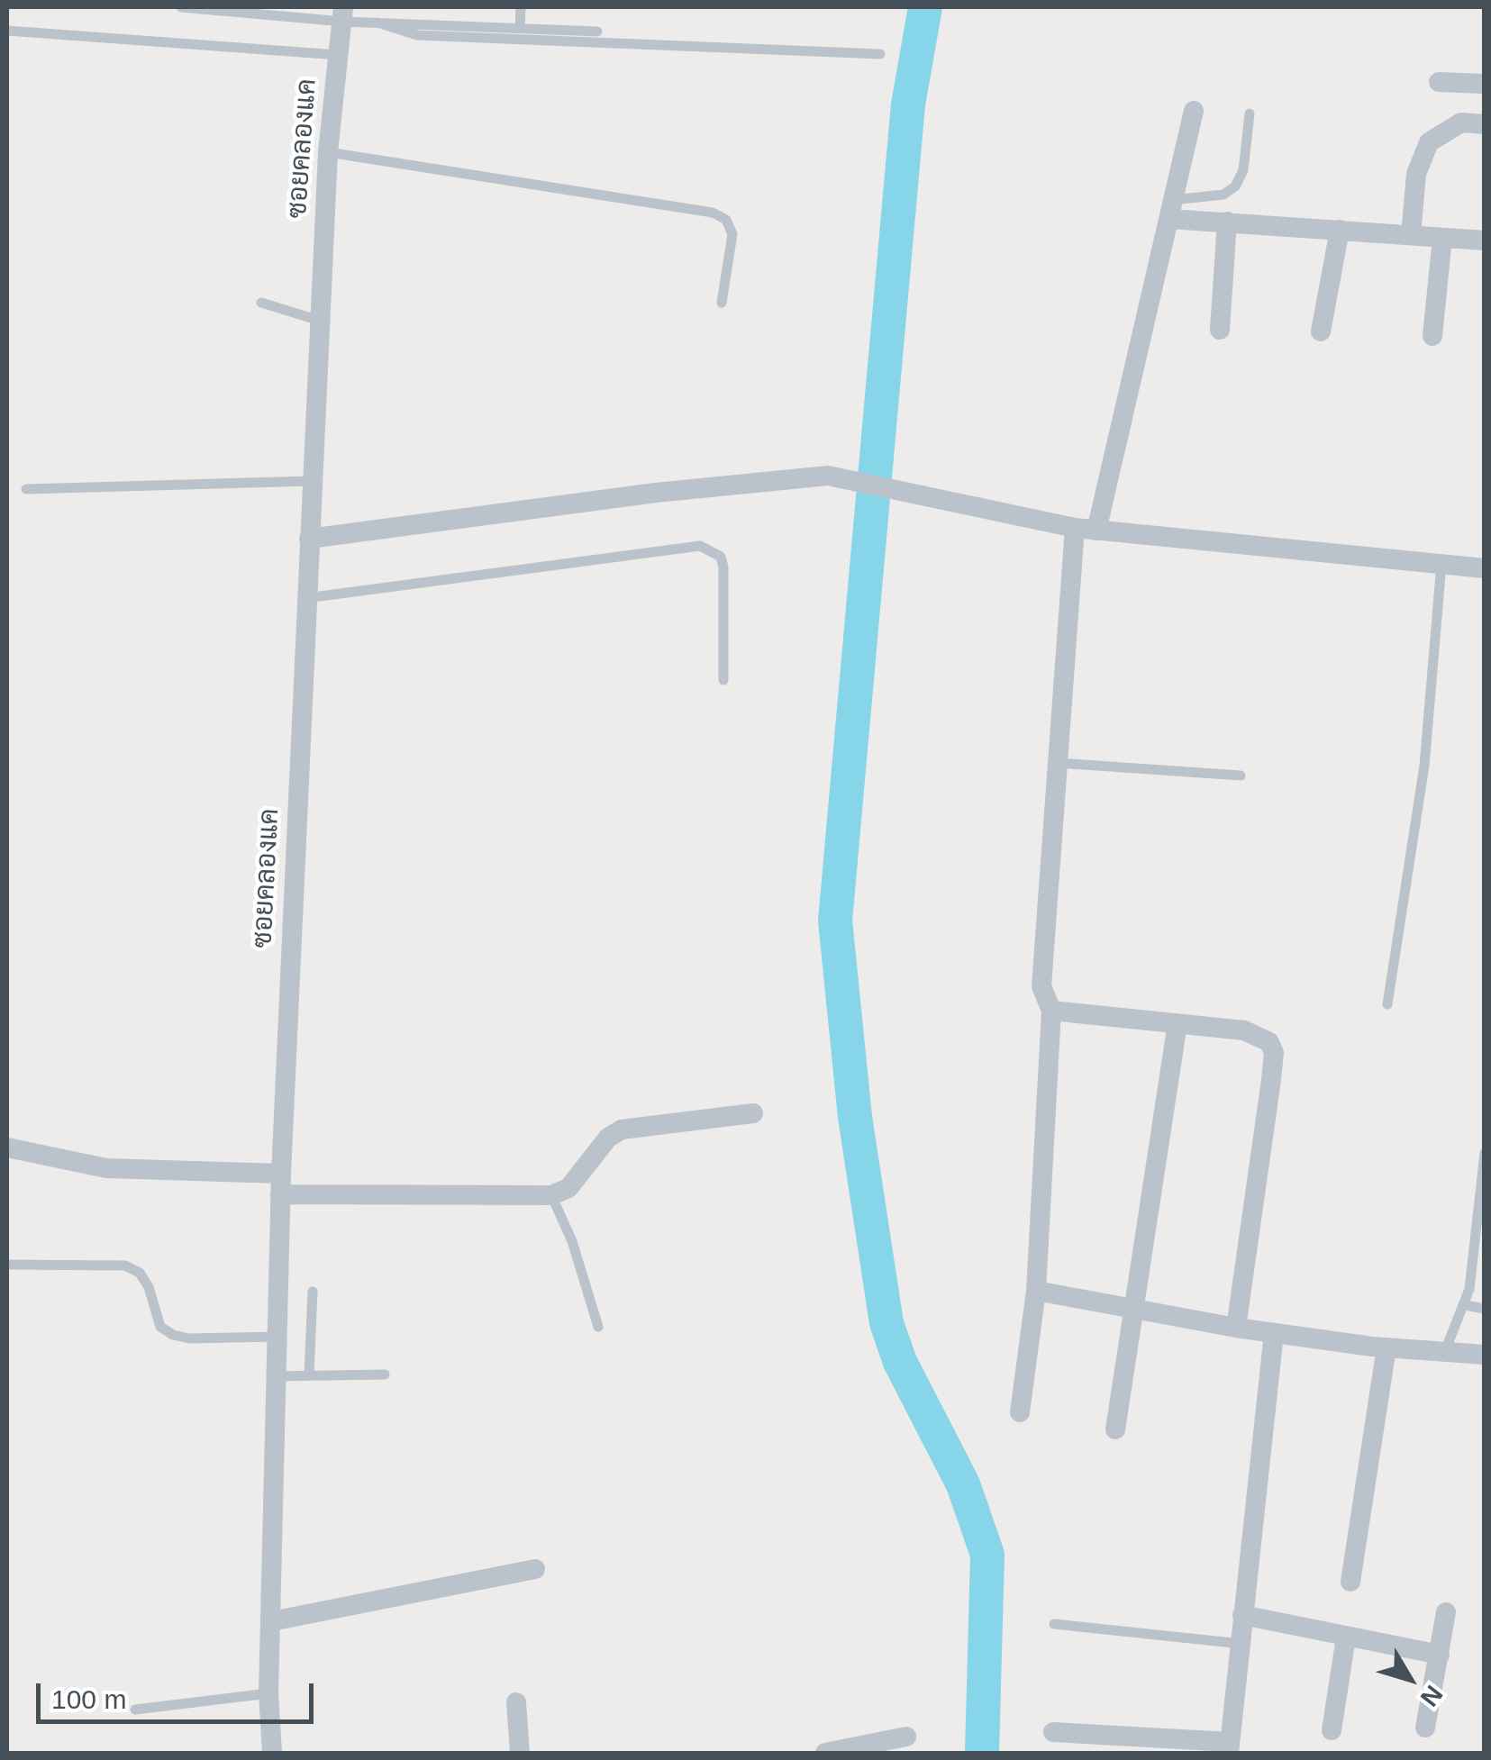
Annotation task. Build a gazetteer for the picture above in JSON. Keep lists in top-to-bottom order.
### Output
{
  "streets": {
    "street": ["ซอยคลองแค"]
  },
  "scale_bar": "100 m",
  "north": "bottom right"
}
